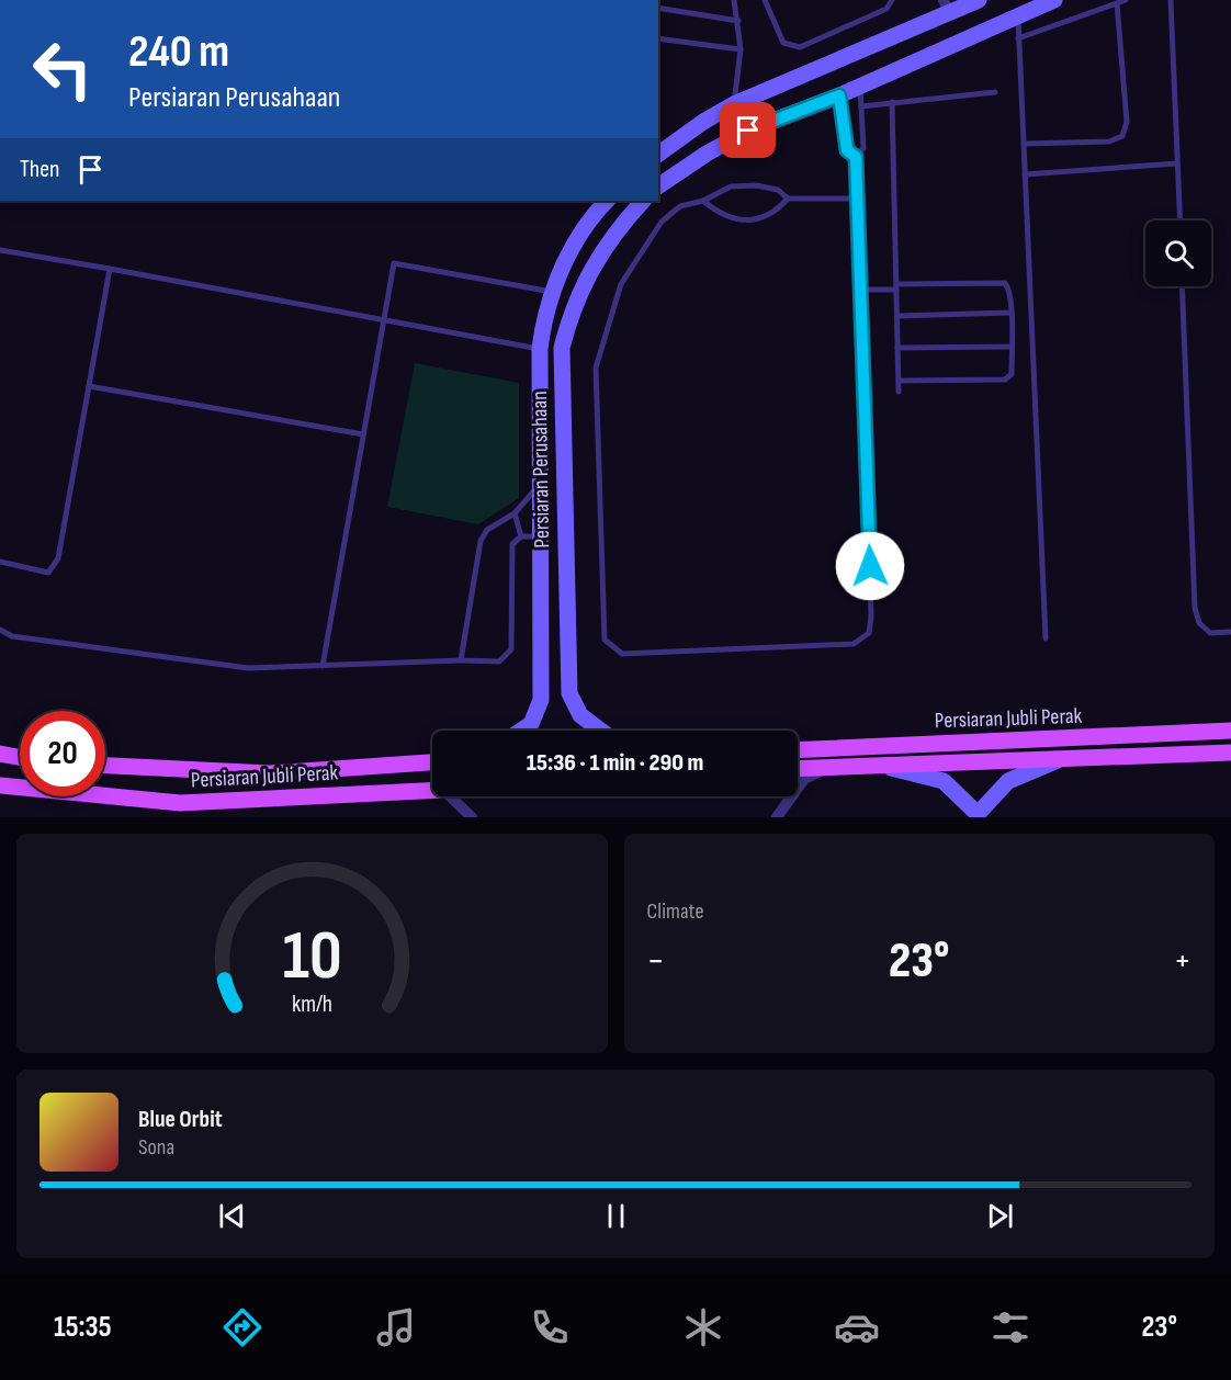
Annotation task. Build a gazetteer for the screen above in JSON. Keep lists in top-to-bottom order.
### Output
{
  "streets": {
    "main road": ["Persiaran Perusahaan", "Persiaran Jubli Perak"]
  },
  "page": {
    "turn": ["240 m", "Persiaran Perusahaan"],
    "then": "Then",
    "limit": "20",
    "trip": "15:36 · 1 min · 290 m",
    "tile": "Climate",
    "heat": ["−", "23°", "+"],
    "song": ["Blue Orbit", "Sona"],
    "tabs": ["15:35", "23°"],
    "gauge": ["10", "km/h"]
  }
}
